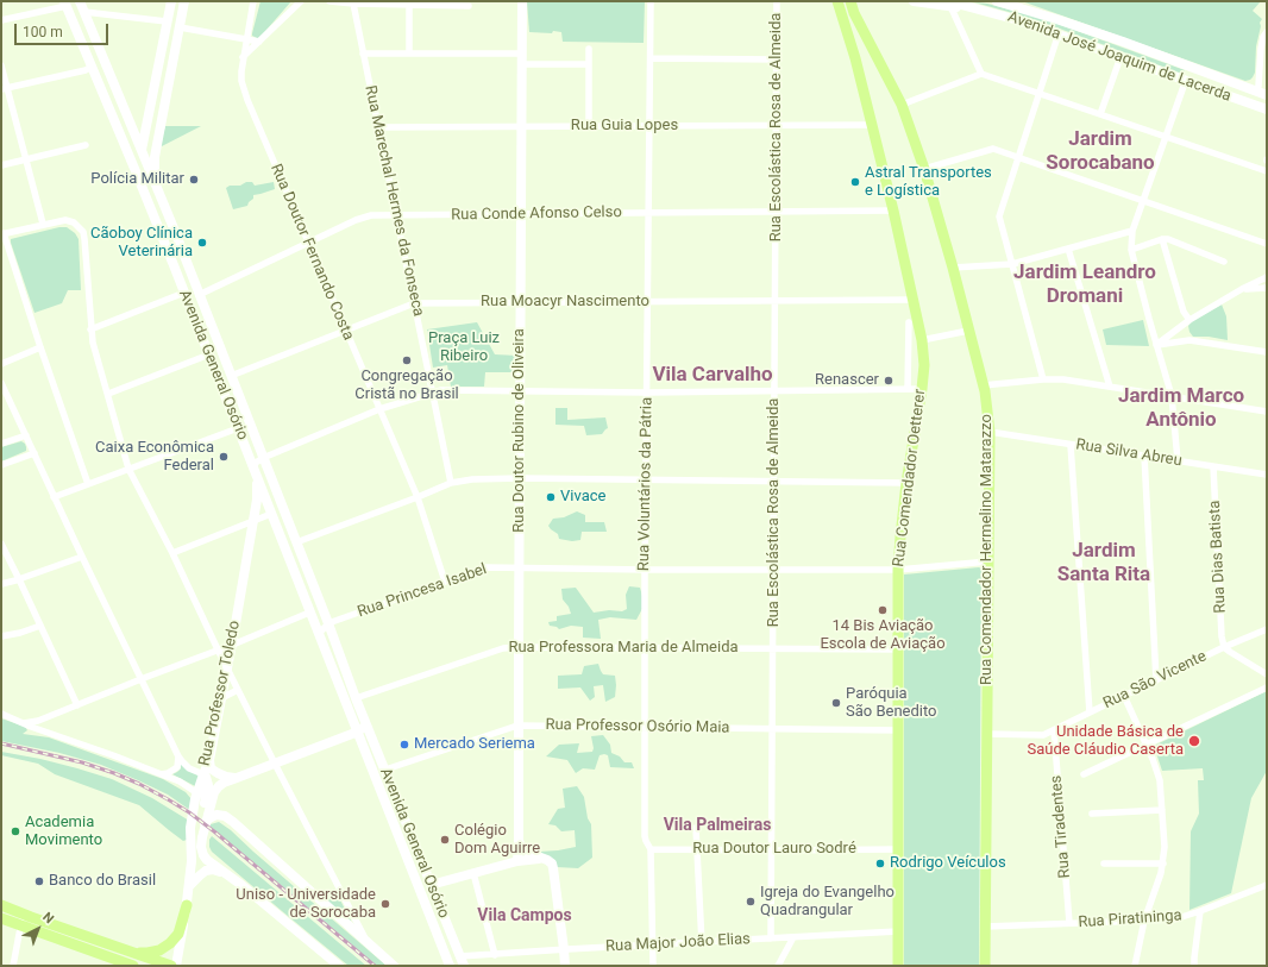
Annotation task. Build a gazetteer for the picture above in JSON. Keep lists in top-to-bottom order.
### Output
{
  "streets": {
    "main road": [
      "Avenida José Joaquim de Lacerda",
      "Avenida General Osório",
      "Rua Doutor Rubino de Oliveira",
      "Rua Comendador Oetterer",
      "Rua Comendador Hermelino Matarazzo",
      "Rua Professor Toledo"
    ],
    "street": [
      "Rua Guia Lopes",
      "Rua Escolástica Rosa de Almeida",
      "Rua Marechal Hermes da Fonseca",
      "Rua Conde Afonso Celso",
      "Rua Doutor Fernando Costa",
      "Rua Moacyr Nascimento",
      "Rua Silva Abreu",
      "Rua Voluntários da Pátria",
      "Rua Dias Batista",
      "Rua Princesa Isabel",
      "Rua Professora Maria de Almeida",
      "Rua São Vicente",
      "Rua Professor Osório Maia",
      "Rua Tiradentes",
      "Rua Doutor Lauro Sodré",
      "Rua Piratininga",
      "Rua Major João Elias"
    ]
  },
  "crossings": [
    ["Rua Guia Lopes", "Rua Escolástica Rosa de Almeida"],
    ["Rua Guia Lopes", "Rua Marechal Hermes da Fonseca"],
    ["Rua Guia Lopes", "Rua Doutor Rubino de Oliveira"],
    ["Rua Guia Lopes", "Rua Comendador Oetterer"],
    ["Rua Guia Lopes", "Rua Voluntários da Pátria"],
    ["Rua Escolástica Rosa de Almeida", "Rua Conde Afonso Celso"],
    ["Rua Escolástica Rosa de Almeida", "Rua Moacyr Nascimento"],
    ["Rua Escolástica Rosa de Almeida", "Rua Princesa Isabel"],
    ["Rua Escolástica Rosa de Almeida", "Rua Professora Maria de Almeida"],
    ["Rua Escolástica Rosa de Almeida", "Rua Professor Osório Maia"],
    ["Rua Escolástica Rosa de Almeida", "Rua Doutor Lauro Sodré"],
    ["Rua Escolástica Rosa de Almeida", "Rua Major João Elias"],
    ["Rua Marechal Hermes da Fonseca", "Rua Conde Afonso Celso"],
    ["Rua Marechal Hermes da Fonseca", "Rua Moacyr Nascimento"],
    ["Rua Conde Afonso Celso", "Rua Doutor Fernando Costa"],
    ["Rua Conde Afonso Celso", "Avenida General Osório"],
    ["Rua Conde Afonso Celso", "Rua Doutor Rubino de Oliveira"],
    ["Rua Conde Afonso Celso", "Rua Comendador Oetterer"],
    ["Rua Conde Afonso Celso", "Rua Voluntários da Pátria"],
    ["Rua Doutor Fernando Costa", "Rua Moacyr Nascimento"],
    ["Rua Doutor Fernando Costa", "Rua Princesa Isabel"],
    ["Rua Moacyr Nascimento", "Avenida General Osório"],
    ["Rua Moacyr Nascimento", "Rua Doutor Rubino de Oliveira"],
    ["Rua Moacyr Nascimento", "Rua Comendador Oetterer"],
    ["Rua Moacyr Nascimento", "Rua Voluntários da Pátria"],
    ["Avenida General Osório", "Rua Princesa Isabel"],
    ["Avenida General Osório", "Rua Professora Maria de Almeida"],
    ["Avenida General Osório", "Rua Professor Toledo"],
    ["Avenida General Osório", "Rua Professor Osório Maia"],
    ["Avenida General Osório", "Rua Major João Elias"],
    ["Rua Doutor Rubino de Oliveira", "Rua Princesa Isabel"],
    ["Rua Doutor Rubino de Oliveira", "Rua Professora Maria de Almeida"],
    ["Rua Doutor Rubino de Oliveira", "Rua Professor Osório Maia"],
    ["Rua Silva Abreu", "Rua Comendador Hermelino Matarazzo"],
    ["Rua Silva Abreu", "Rua Dias Batista"],
    ["Rua Comendador Oetterer", "Rua Princesa Isabel"],
    ["Rua Comendador Oetterer", "Rua Professora Maria de Almeida"],
    ["Rua Comendador Oetterer", "Rua Professor Osório Maia"],
    ["Rua Comendador Oetterer", "Rua Doutor Lauro Sodré"],
    ["Rua Comendador Oetterer", "Rua Major João Elias"],
    ["Rua Voluntários da Pátria", "Rua Princesa Isabel"],
    ["Rua Voluntários da Pátria", "Rua Professora Maria de Almeida"],
    ["Rua Voluntários da Pátria", "Rua Professor Osório Maia"],
    ["Rua Voluntários da Pátria", "Rua Doutor Lauro Sodré"],
    ["Rua Voluntários da Pátria", "Rua Major João Elias"],
    ["Rua Comendador Hermelino Matarazzo", "Rua Princesa Isabel"],
    ["Rua Comendador Hermelino Matarazzo", "Rua São Vicente"],
    ["Rua Comendador Hermelino Matarazzo", "Rua Piratininga"],
    ["Rua Dias Batista", "Rua São Vicente"],
    ["Rua São Vicente", "Rua Tiradentes"],
    ["Rua Tiradentes", "Rua Piratininga"]
  ],
  "districts": [
    "Jardim Sorocabano",
    "Jardim Leandro Dromani",
    "Vila Carvalho",
    "Jardim Marco Antônio",
    "Jardim Santa Rita",
    "Vila Palmeiras",
    "Vila Campos"
  ],
  "parks": ["Praça Luiz Ribeiro"],
  "places": [
    "Polícia Militar",
    "Astral Transportes e Logística",
    "Cãoboy Clínica Veterinária",
    "Congregação Cristã no Brasil",
    "Renascer",
    "Caixa Econômica Federal",
    "Vivace",
    "14 Bis Aviação Escola de Aviação",
    "Paróquia São Benedito",
    "Unidade Básica de Saúde Cláudio Caserta",
    "Mercado Seriema",
    "Academia Movimento",
    "Colégio Dom Aguirre",
    "Rodrigo Veículos",
    "Banco do Brasil",
    "Igreja do Evangelho Quadrangular",
    "Uniso - Universidade de Sorocaba"
  ],
  "scale_bar": "100 m",
  "north": "top right"
}
